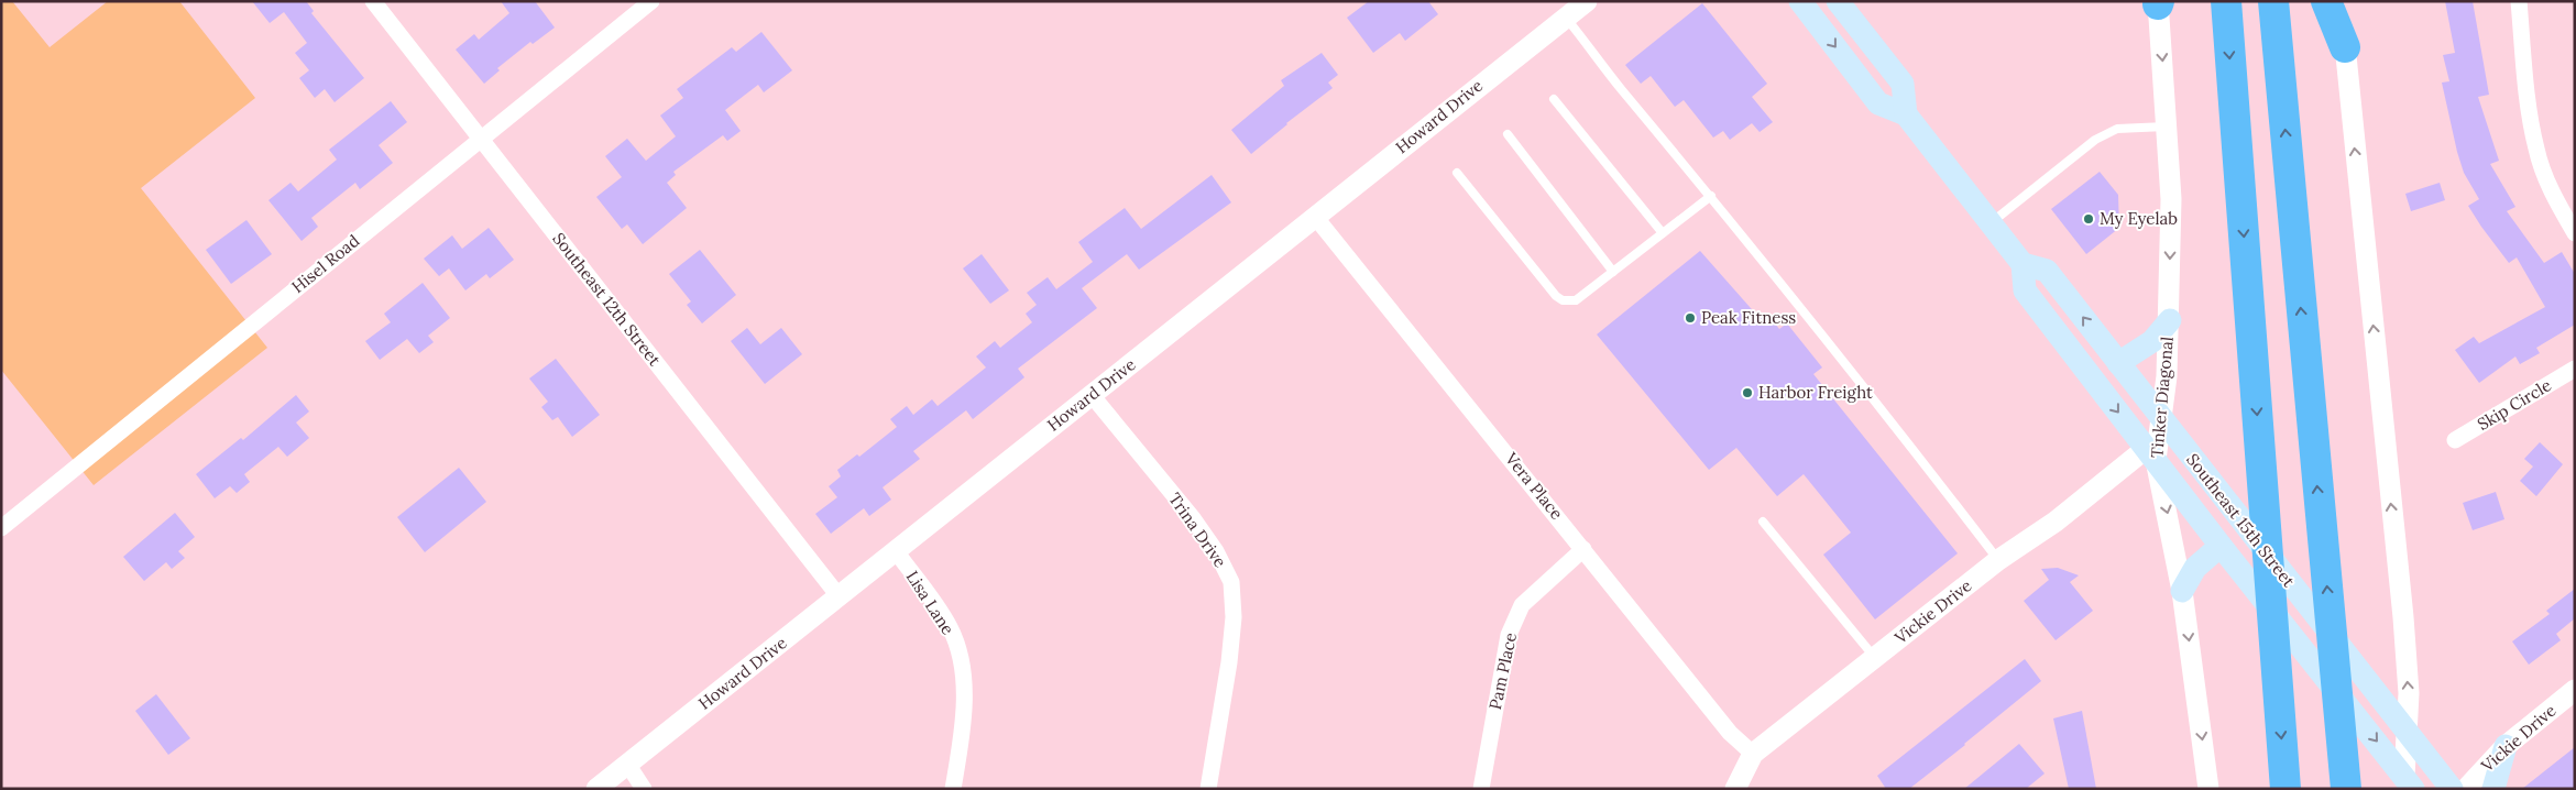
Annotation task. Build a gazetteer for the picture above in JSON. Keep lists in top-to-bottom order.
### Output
{
  "streets": {
    "main road": ["Southeast 15th Street"],
    "street": [
      "Howard Drive",
      "Hisel Road",
      "Southeast 12th Street",
      "Tinker Diagonal",
      "Skip Circle",
      "Vera Place",
      "Trina Drive",
      "Lisa Lane",
      "Vickie Drive",
      "Pam Place"
    ]
  },
  "crossings": [
    ["Howard Drive", "Southeast 12th Street"],
    ["Howard Drive", "Vera Place"],
    ["Howard Drive", "Trina Drive"],
    ["Howard Drive", "Lisa Lane"],
    ["Hisel Road", "Southeast 12th Street"],
    ["Tinker Diagonal", "Southeast 15th Street"],
    ["Tinker Diagonal", "Vickie Drive"],
    ["Vera Place", "Vickie Drive"],
    ["Vera Place", "Pam Place"],
    ["Southeast 15th Street", "Vickie Drive"]
  ],
  "one_way": ["Tinker Diagonal"],
  "places": ["My Eyelab", "Peak Fitness", "Harbor Freight"]
}
